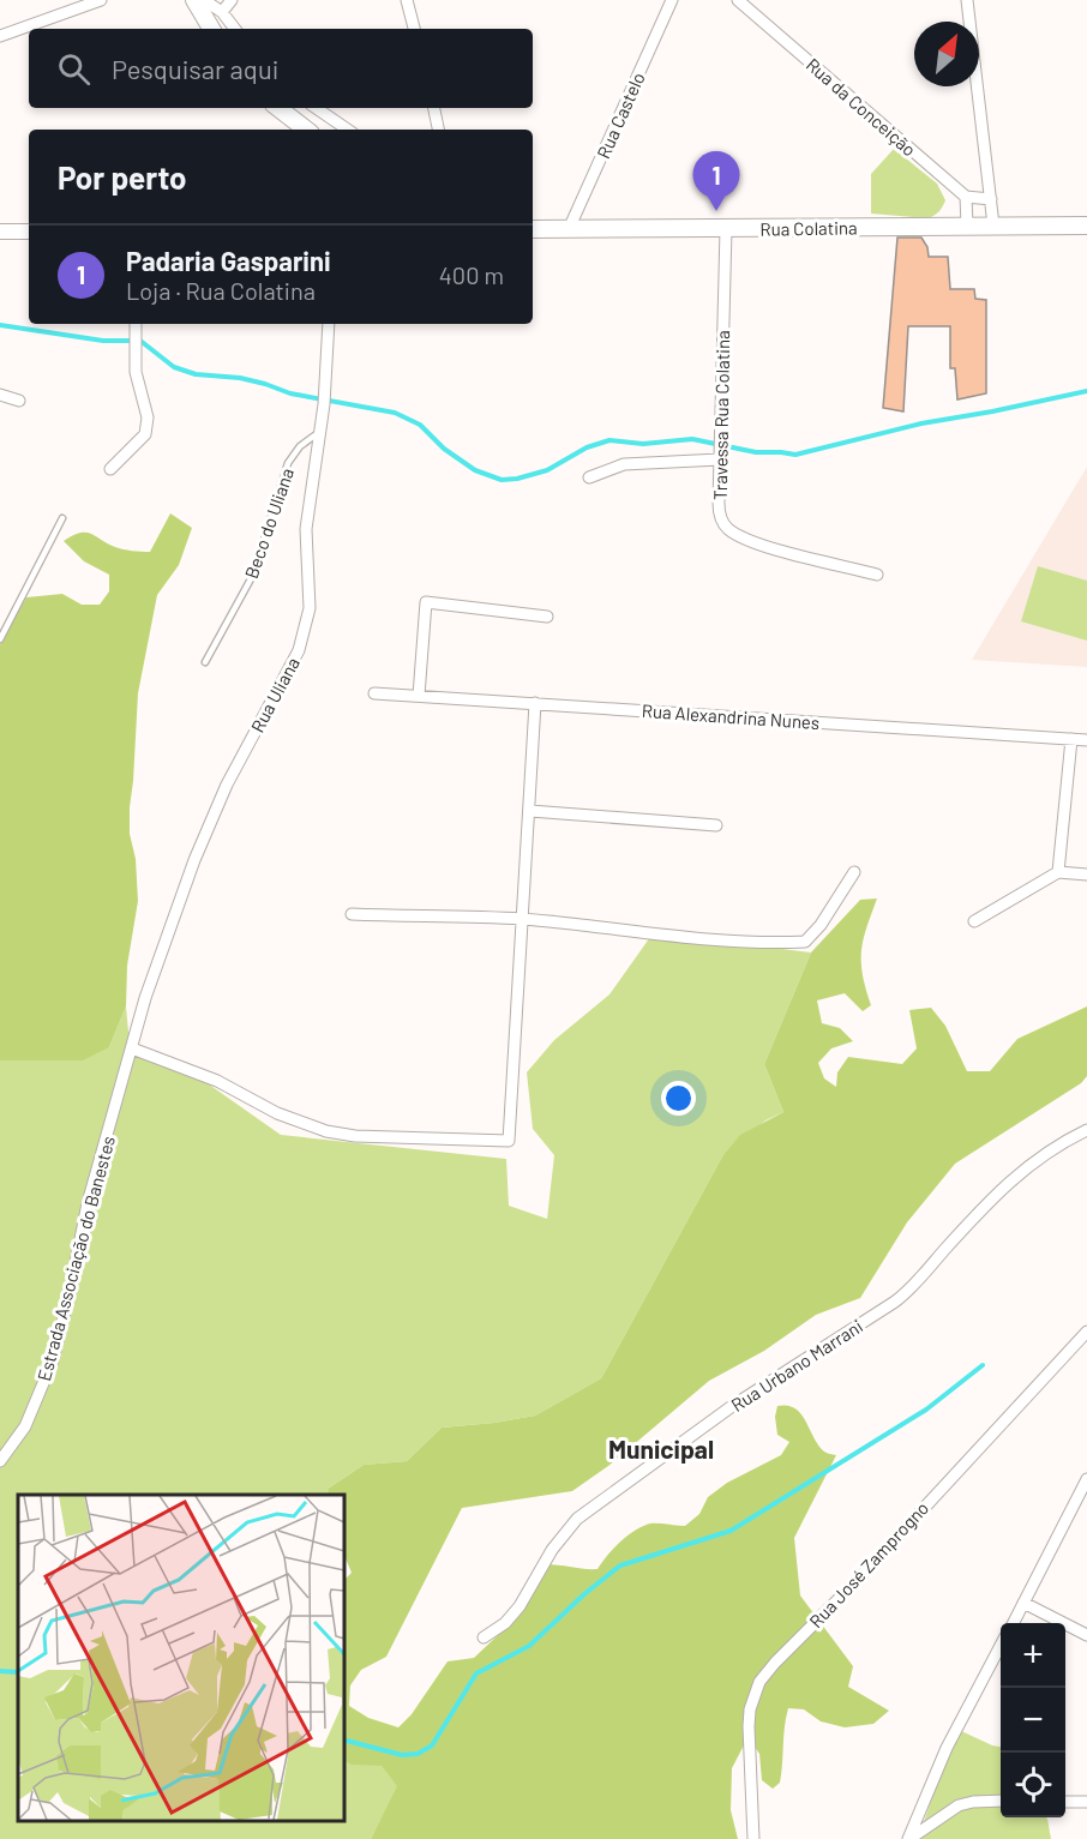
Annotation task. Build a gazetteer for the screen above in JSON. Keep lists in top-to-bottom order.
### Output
{
  "streets": {
    "main road": ["Rua Colatina"],
    "street": [
      "Rua da Conceição",
      "Rua Castelo",
      "Travessa Rua Colatina",
      "Rua Uliana",
      "Rua Alexandrina Nunes",
      "Estrada Associação do Banestes",
      "Rua Urbano Marrani",
      "Rua José Zamprogno"
    ],
    "lane": ["Beco do Uliana"]
  },
  "crossings": [
    ["Rua Castelo", "Rua Colatina"],
    ["Rua Colatina", "Travessa Rua Colatina"],
    ["Beco do Uliana", "Rua Uliana"],
    ["Rua Uliana", "Estrada Associação do Banestes"]
  ],
  "districts": ["Municipal"],
  "north": "top right",
  "page": {
    "search": "Pesquisar aqui",
    "heading": "Por perto",
    "pins": "1",
    "list": [
      {
        "mark": "1",
        "name": "Padaria Gasparini",
        "note": "Loja · Rua Colatina",
        "value": "400 m"
      }
    ],
    "map_buttons": ["+", "−"]
  }
}
